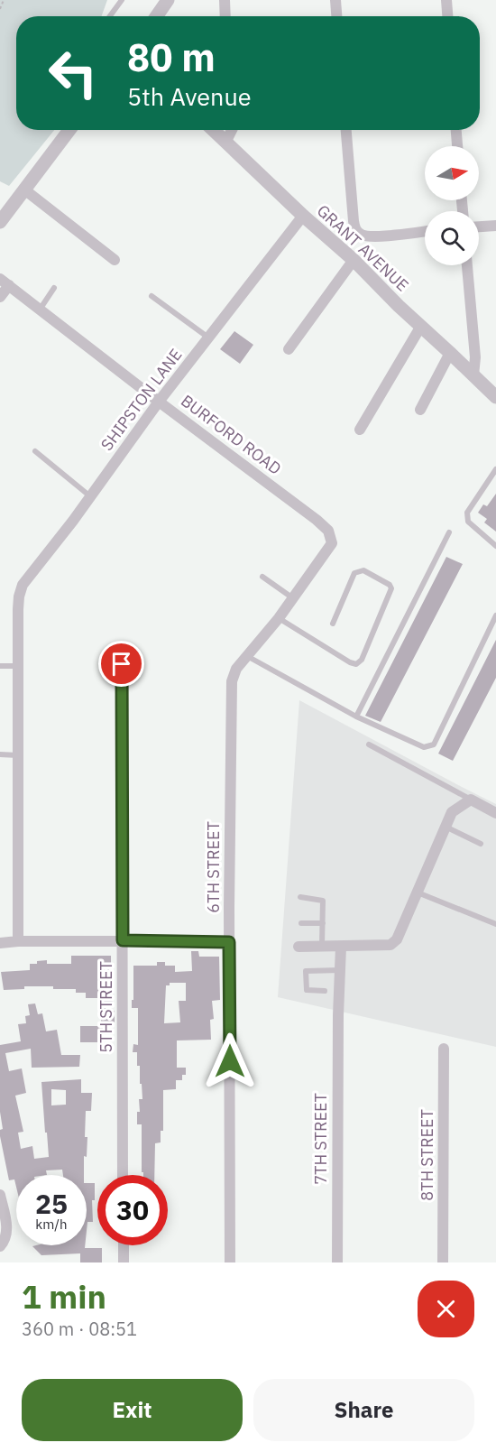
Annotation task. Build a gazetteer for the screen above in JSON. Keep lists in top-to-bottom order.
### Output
{
  "streets": {
    "street": [
      "GRANT AVENUE",
      "SHIPSTON LANE",
      "BURFORD ROAD",
      "6TH STREET",
      "5TH STREET",
      "7TH STREET",
      "8TH STREET"
    ]
  },
  "crossings": [
    ["GRANT AVENUE", "SHIPSTON LANE"],
    ["SHIPSTON LANE", "BURFORD ROAD"]
  ],
  "north": "right",
  "page": {
    "turn": ["80 m", "5th Avenue"],
    "speed": "25 km/h",
    "limit": "30",
    "heading": ["1 min", "360 m · 08:51"],
    "buttons": ["Exit", "Share"]
  }
}
